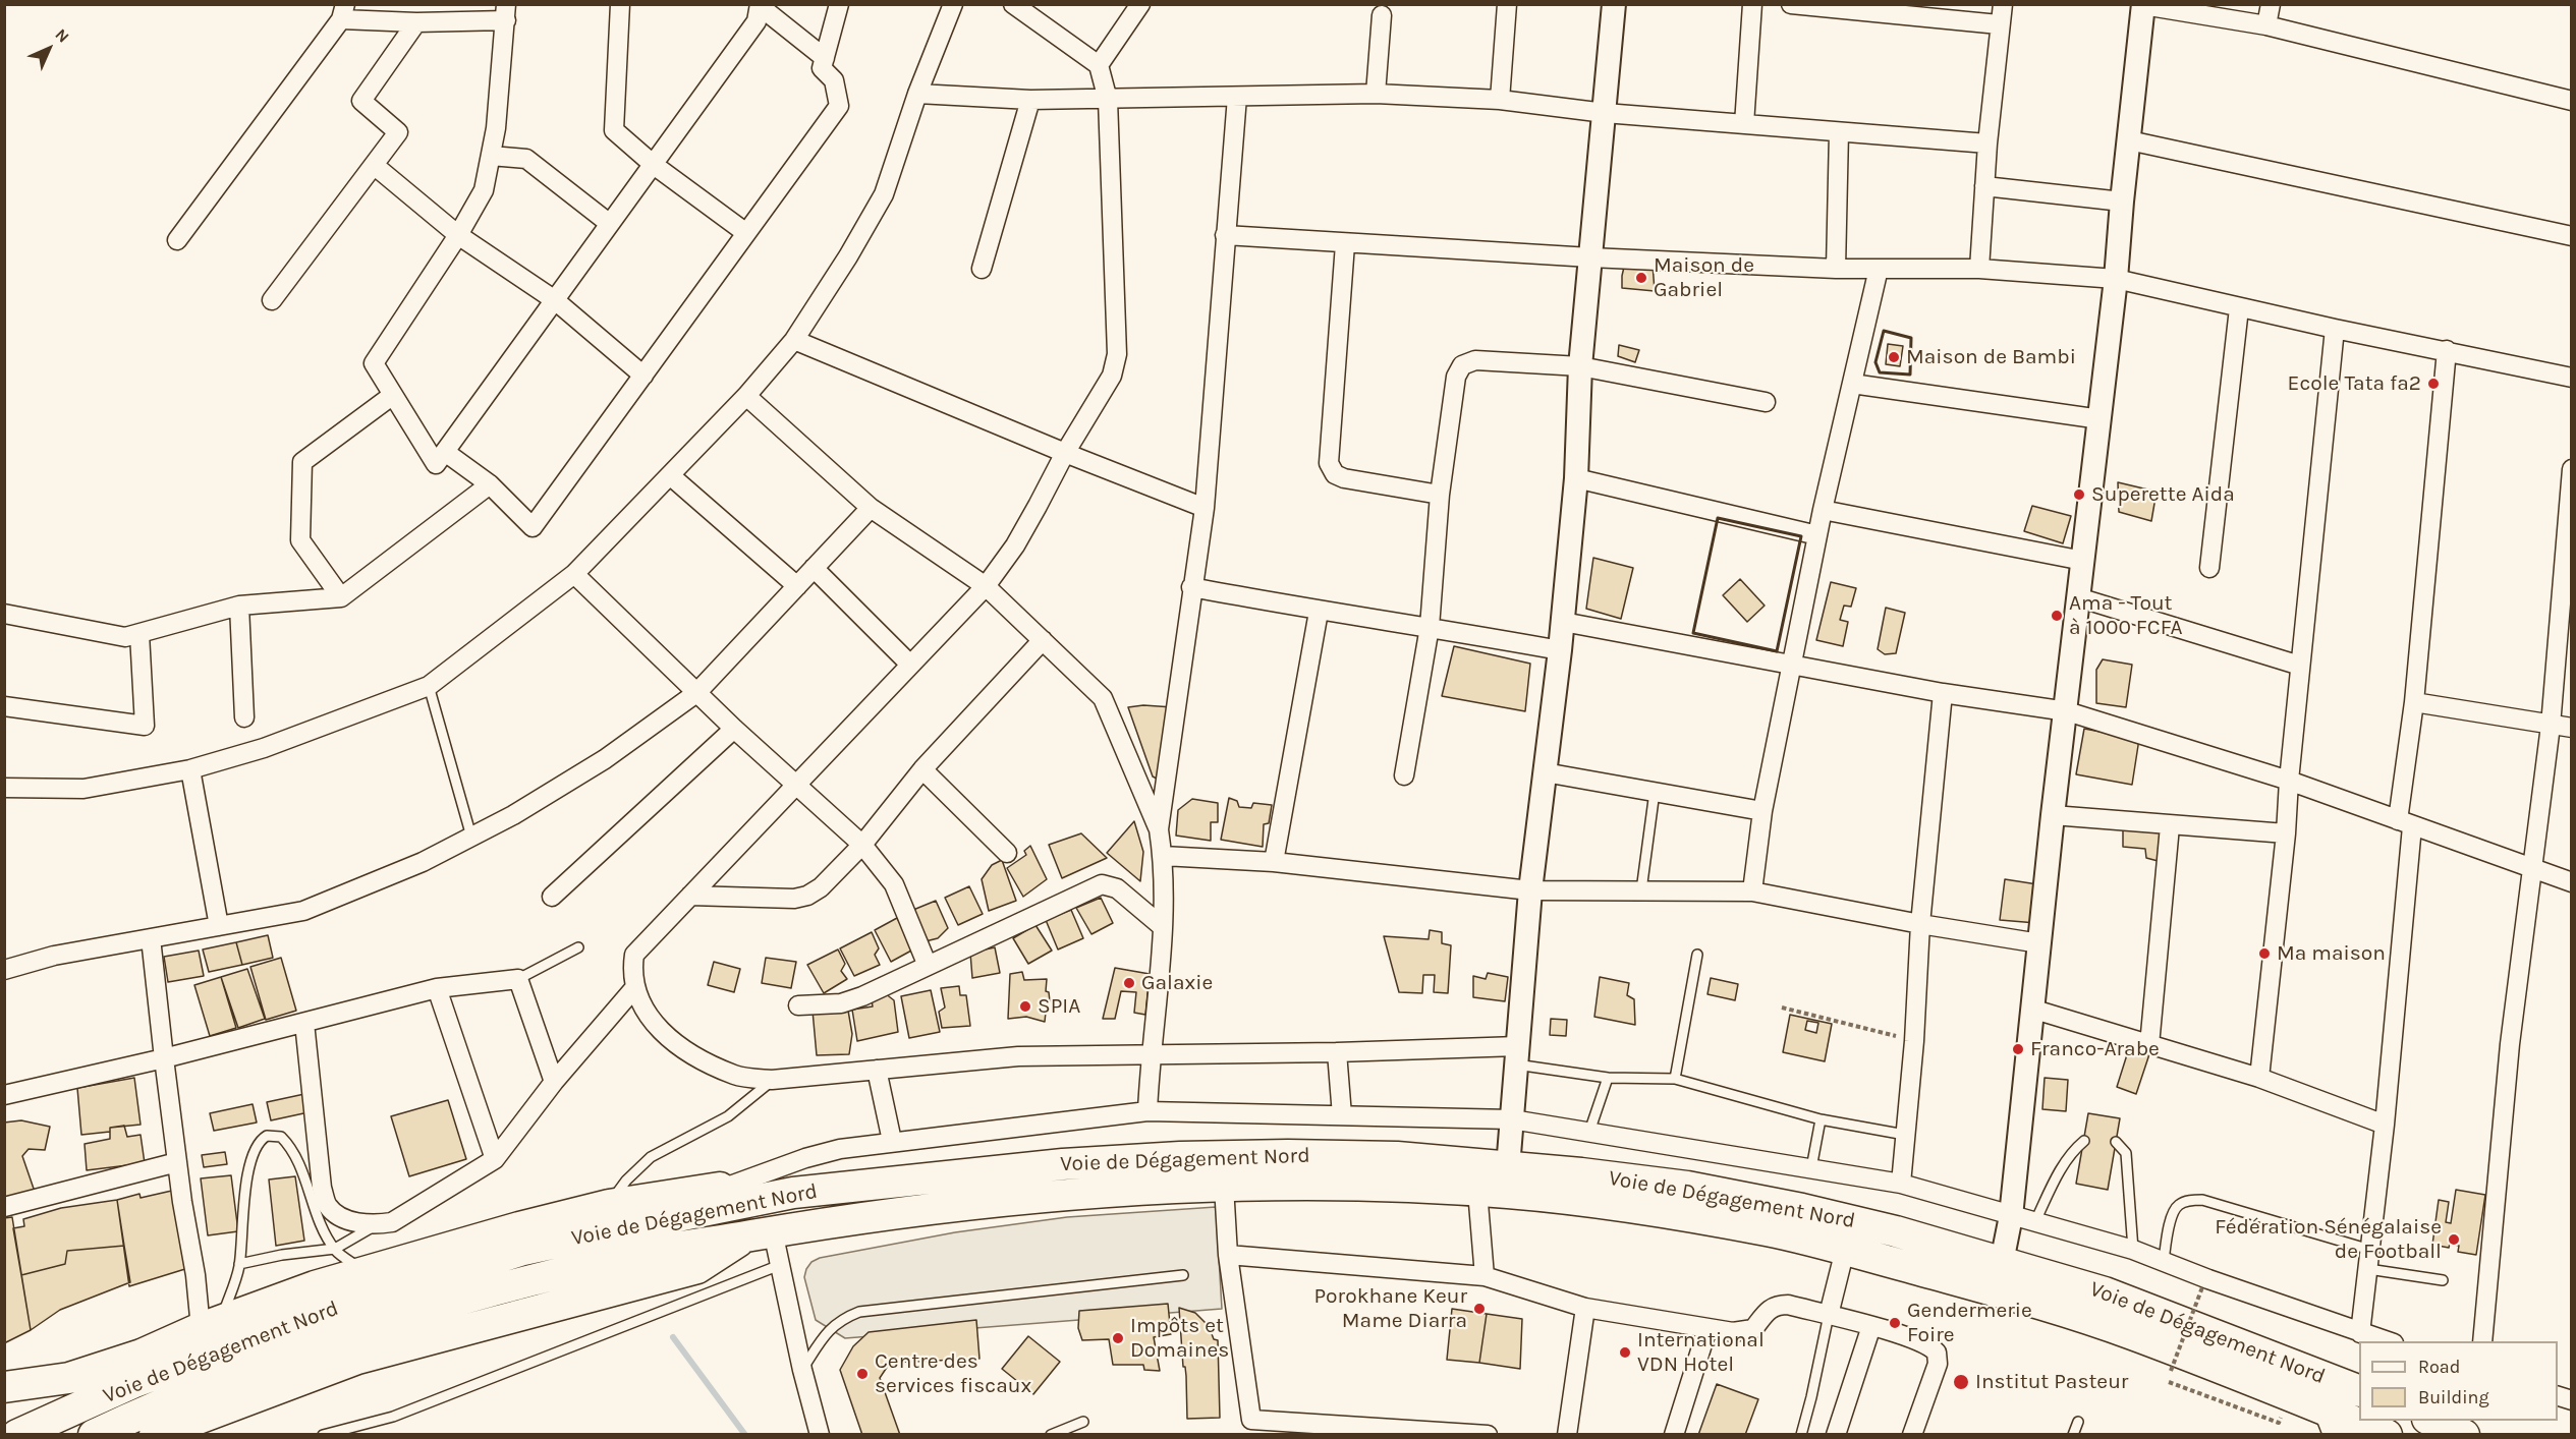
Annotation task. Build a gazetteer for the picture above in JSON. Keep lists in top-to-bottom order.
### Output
{
  "streets": {
    "highway": ["Voie de Dégagement Nord"]
  },
  "places": [
    "Maison de Gabriel",
    "Maison de Bambi",
    "Ecole Tata fa2",
    "Superette Aida",
    "Ama - Tout à 1000 FCFA",
    "Ma maison",
    "Galaxie",
    "SPIA",
    "Franco-Arabe",
    "Fédération Sénégalaise de Football",
    "Porokhane Keur Mame Diarra",
    "Gendermerie Foire",
    "Impôts et Domaines",
    "International VDN Hotel",
    "Centre des services fiscaux",
    "Institut Pasteur"
  ],
  "legend": ["Road", "Building"],
  "north": "top right"
}
